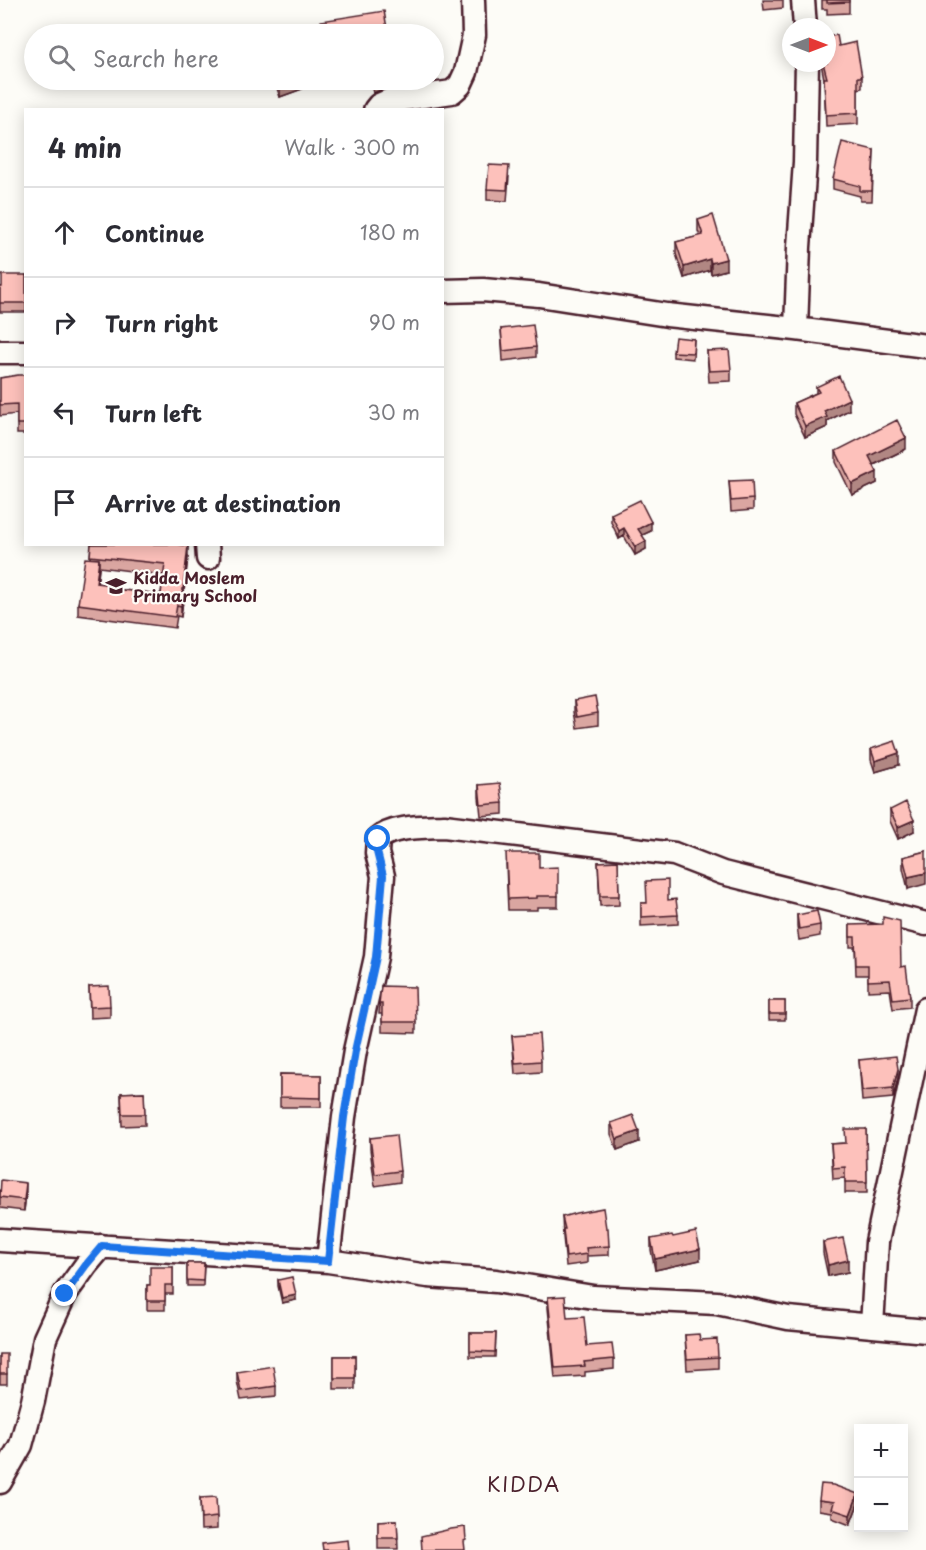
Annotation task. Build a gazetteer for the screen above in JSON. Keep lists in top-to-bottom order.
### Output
{
  "districts": ["KIDDA"],
  "places": {
    "school or university": ["Kidda Moslem Primary School"]
  },
  "north": "right",
  "page": {
    "search": "Search here",
    "heading": ["4 min", "Walk · 300 m"],
    "list": [
      ["Continue", "180 m"],
      ["Turn right", "90 m"],
      ["Turn left", "30 m"],
      "Arrive at destination"
    ],
    "map_buttons": ["+", "−"]
  }
}
